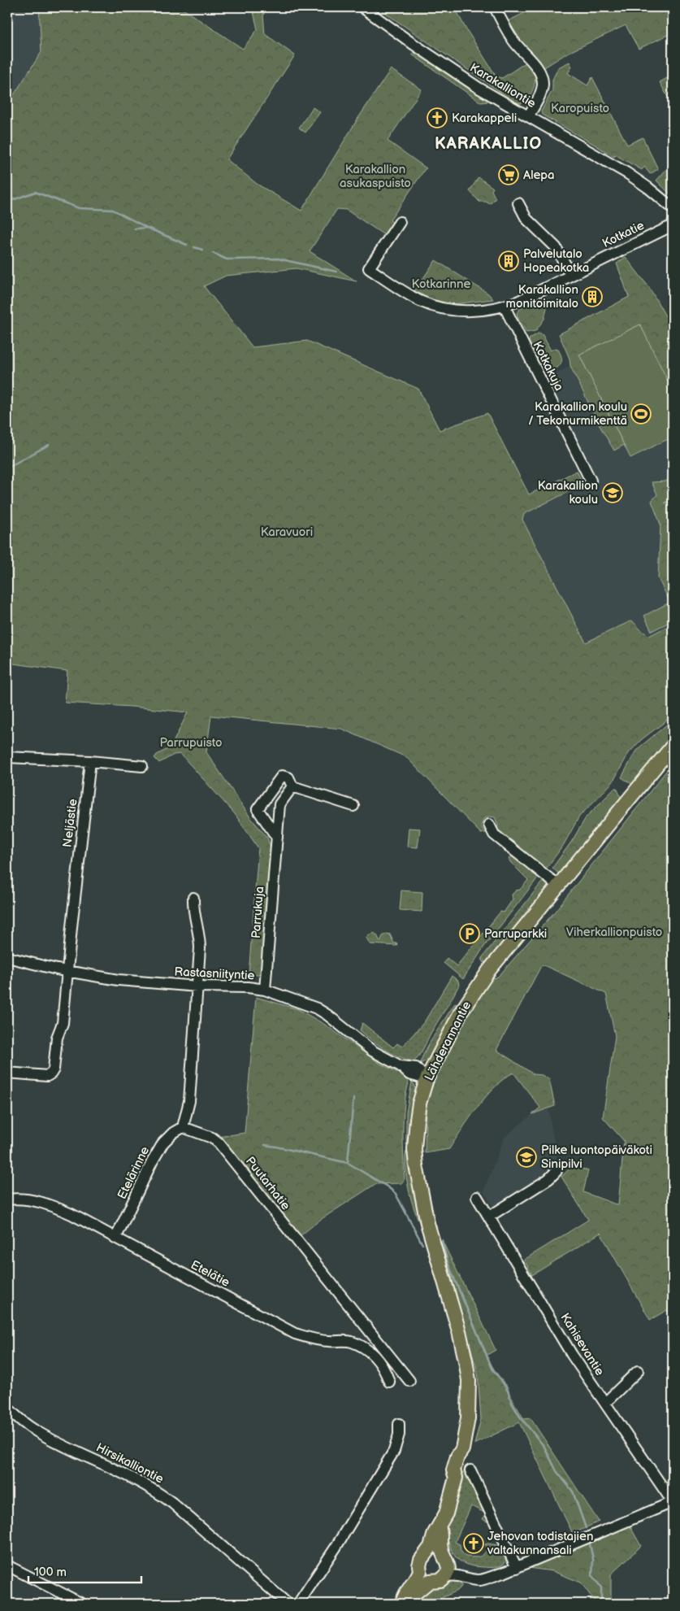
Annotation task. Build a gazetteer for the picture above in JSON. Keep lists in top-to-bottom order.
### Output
{
  "streets": {
    "main road": ["Lähderannantie"],
    "street": [
      "Karakalliontie",
      "Kotkatie",
      "Kotkakuja",
      "Neljästie",
      "Parrukuja",
      "Rastasniityntie",
      "Etelärinne",
      "Puutarhatie",
      "Etelätie",
      "Kahisevantie",
      "Hirsikalliontie"
    ]
  },
  "crossings": [
    ["Kotkatie", "Kotkakuja"],
    ["Neljästie", "Rastasniityntie"],
    ["Parrukuja", "Rastasniityntie"],
    ["Rastasniityntie", "Lähderannantie"],
    ["Etelärinne", "Puutarhatie"],
    ["Etelärinne", "Etelätie"]
  ],
  "districts": ["KARAKALLIO"],
  "parks": [
    "Karopuisto",
    "Karakallion asukaspuisto",
    "Kotkarinne",
    "Karavuori",
    "Parrupuisto",
    "Viherkallionpuisto"
  ],
  "places": {
    "church": ["Karakappeli", "Jehovan todistajien valtakunnansali"],
    "supermarket": ["Alepa"],
    "building": ["Palvelutalo Hopeakotka", "Karakallion monitoimitalo"],
    "sports": ["Karakallion koulu / Tekonurmikenttä"],
    "school or university": ["Karakallion koulu", "Pilke luontopäiväkoti Sinipilvi"],
    "parking": ["Parruparkki"]
  },
  "scale_bar": "100 m"
}
